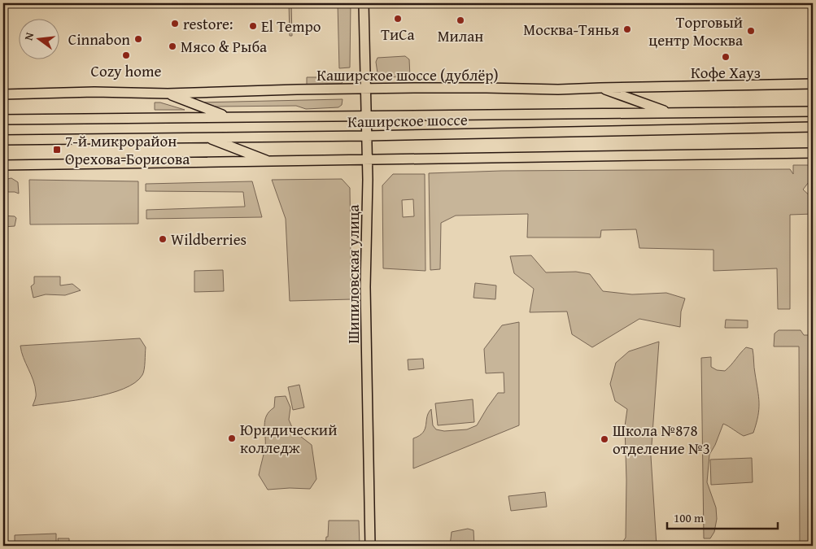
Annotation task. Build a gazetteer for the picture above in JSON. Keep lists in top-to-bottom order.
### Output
{
  "streets": {
    "main road": ["Каширское шоссе (дублёр)", "Каширское шоссе", "Шипиловская улица"]
  },
  "crossings": [
    ["Каширское шоссе (дублёр)", "Шипиловская улица"],
    ["Каширское шоссе", "Шипиловская улица"]
  ],
  "places": {
    "other": [
      "ТиСа",
      "Милан",
      "restore:",
      "El Tempo",
      "Москва-Тянья",
      "Торговый центр Москва",
      "Cinnabon",
      "Мясо & Рыба",
      "Cozy home",
      "Кофе Хауз",
      "Wildberries",
      "Юридический колледж",
      "Школа №878 отделение №3"
    ],
    "transit": ["7-й микрорайон Орехова-Борисова"]
  },
  "scale_bar": "100 m",
  "north": "left"
}
